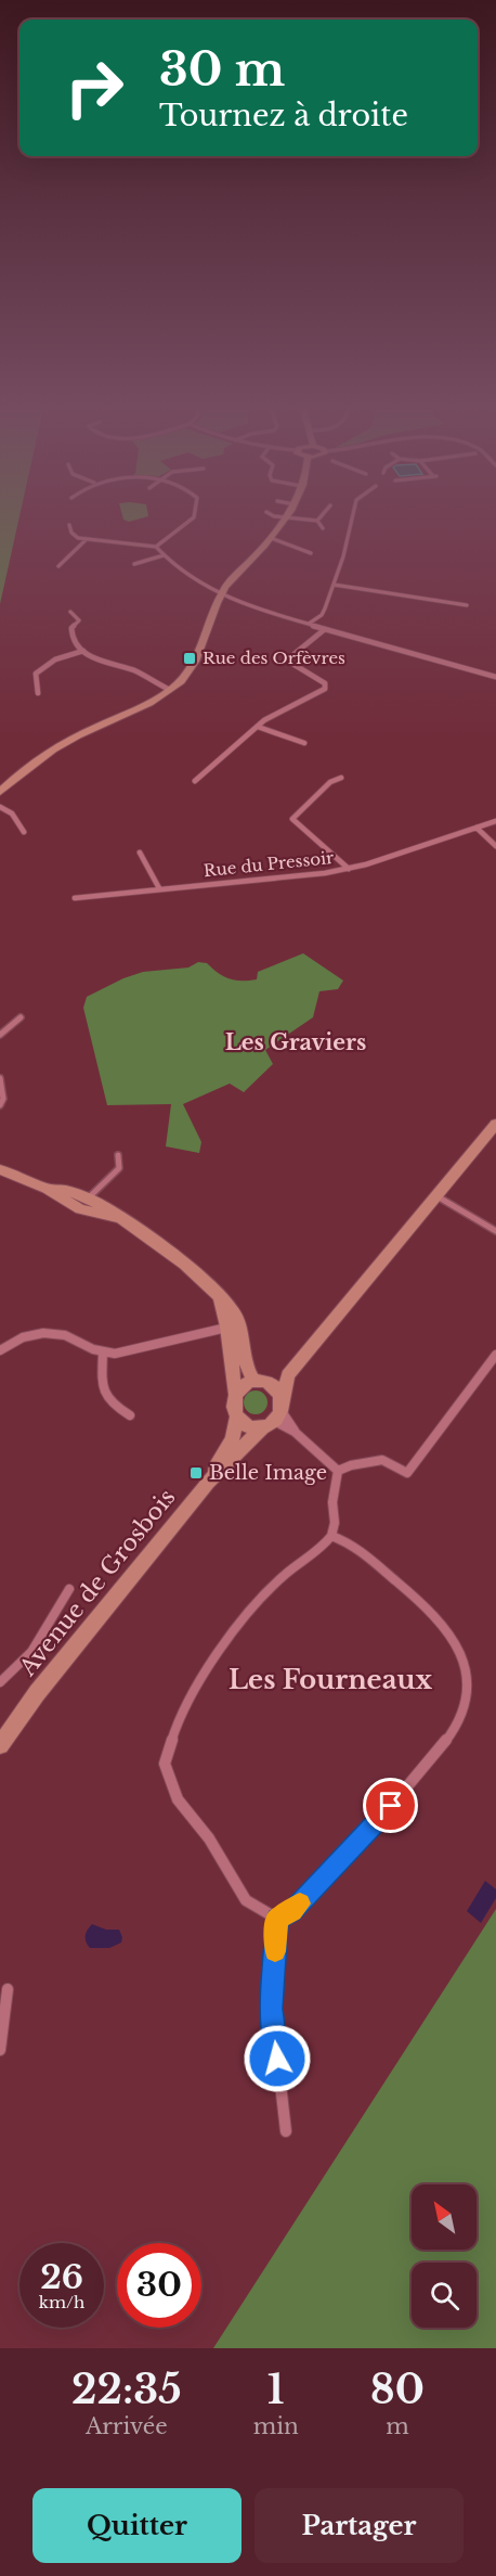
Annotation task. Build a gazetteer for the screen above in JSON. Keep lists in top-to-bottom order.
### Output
{
  "streets": {
    "street": ["Rue du Pressoir", "Avenue de Grosbois"]
  },
  "districts": ["Les Graviers", "Les Fourneaux"],
  "places": {
    "transit": ["Rue des Orfèvres", "Belle Image"]
  },
  "north": "top left",
  "page": {
    "turn": ["30 m", "Tournez à droite"],
    "speed": "26 km/h",
    "limit": "30",
    "eta": [
      "22:35",
      "Arrivée",
      "1",
      "min",
      "80",
      "m"
    ],
    "buttons": ["Quitter", "Partager"]
  }
}
